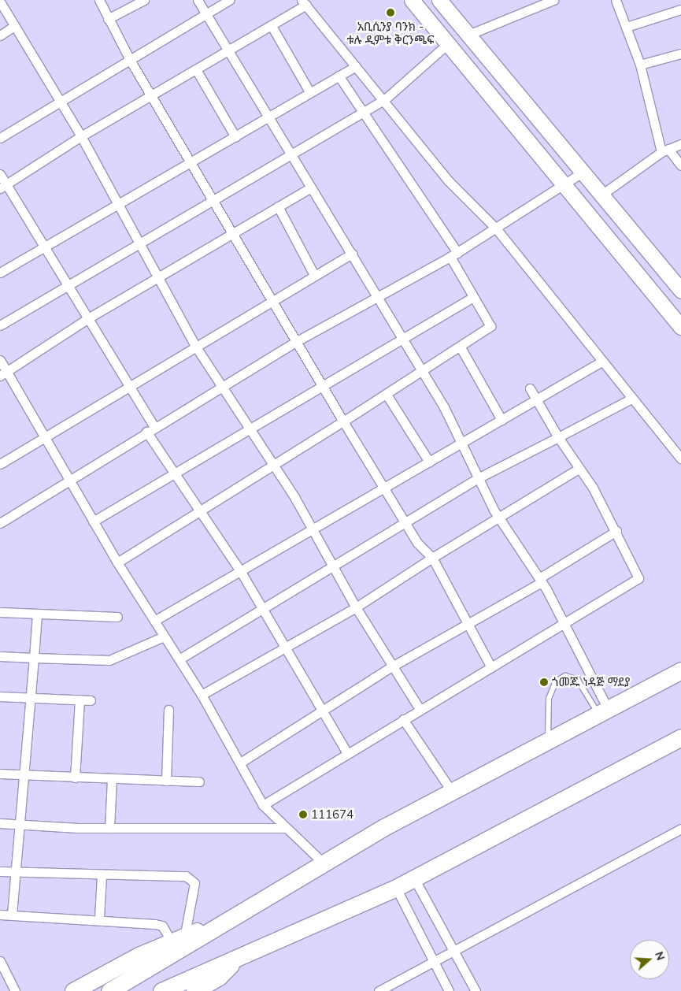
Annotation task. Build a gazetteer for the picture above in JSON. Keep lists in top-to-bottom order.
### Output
{
  "places": ["አቢሲንያ ባንክ - ቱሉ ዲምቱ ቅርንጫፍ", "ጎመጁ ነዳጅ ማደያ", "111674"],
  "north": "right"
}
